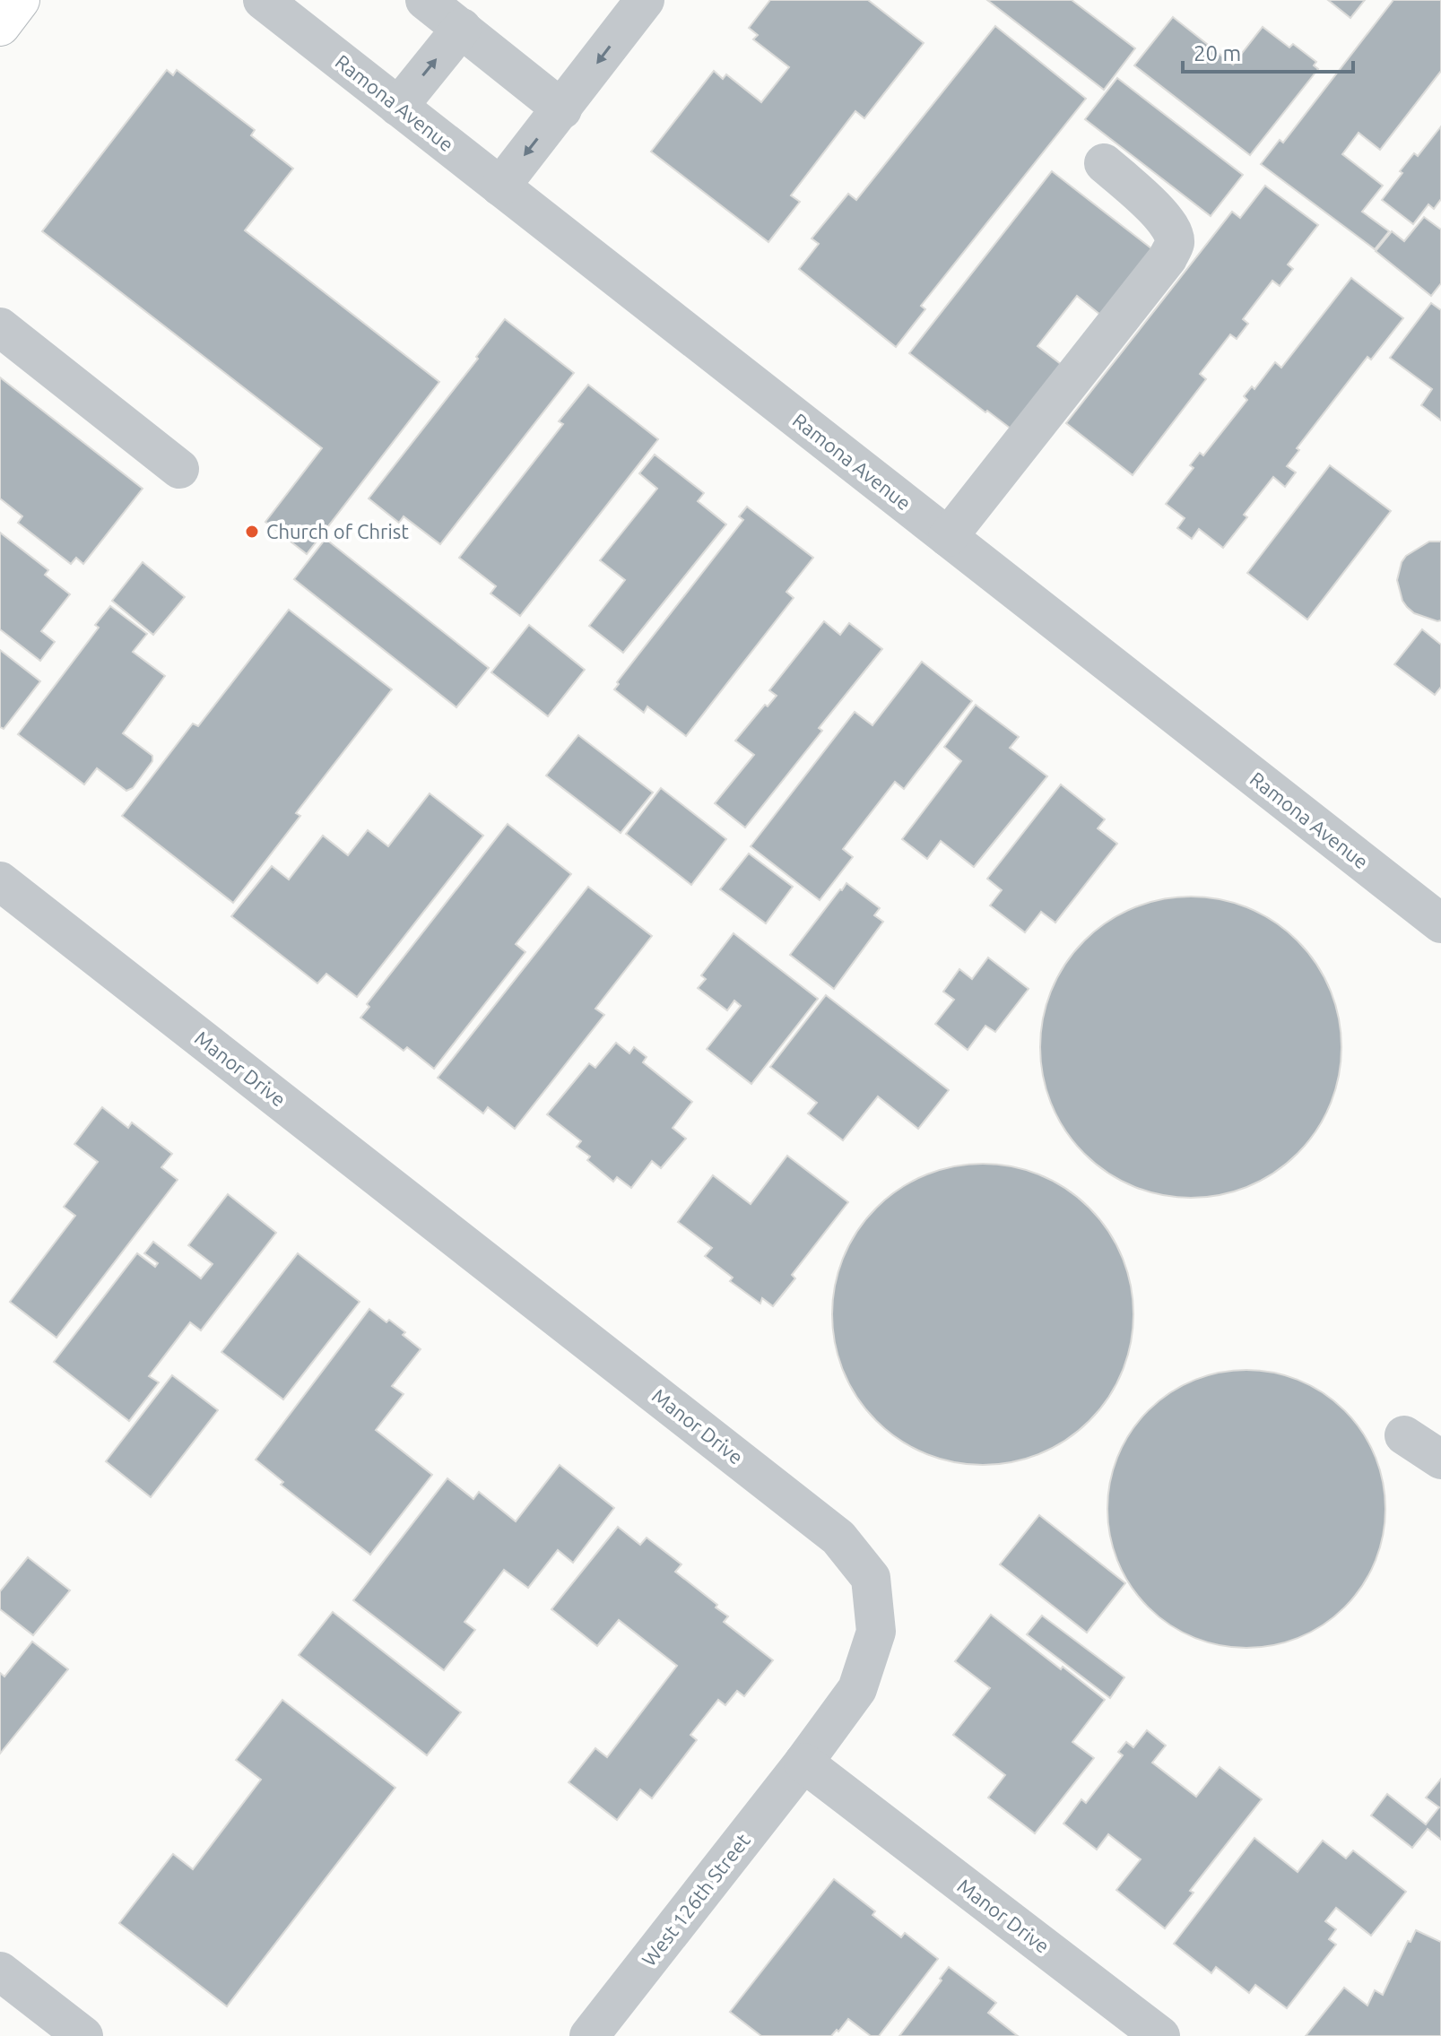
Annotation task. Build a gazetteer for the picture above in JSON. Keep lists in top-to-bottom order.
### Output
{
  "streets": {
    "street": ["Ramona Avenue", "Manor Drive", "West 126th Street"]
  },
  "crossings": [
    ["Manor Drive", "West 126th Street"]
  ],
  "places": ["Church of Christ"],
  "scale_bar": "20 m"
}
